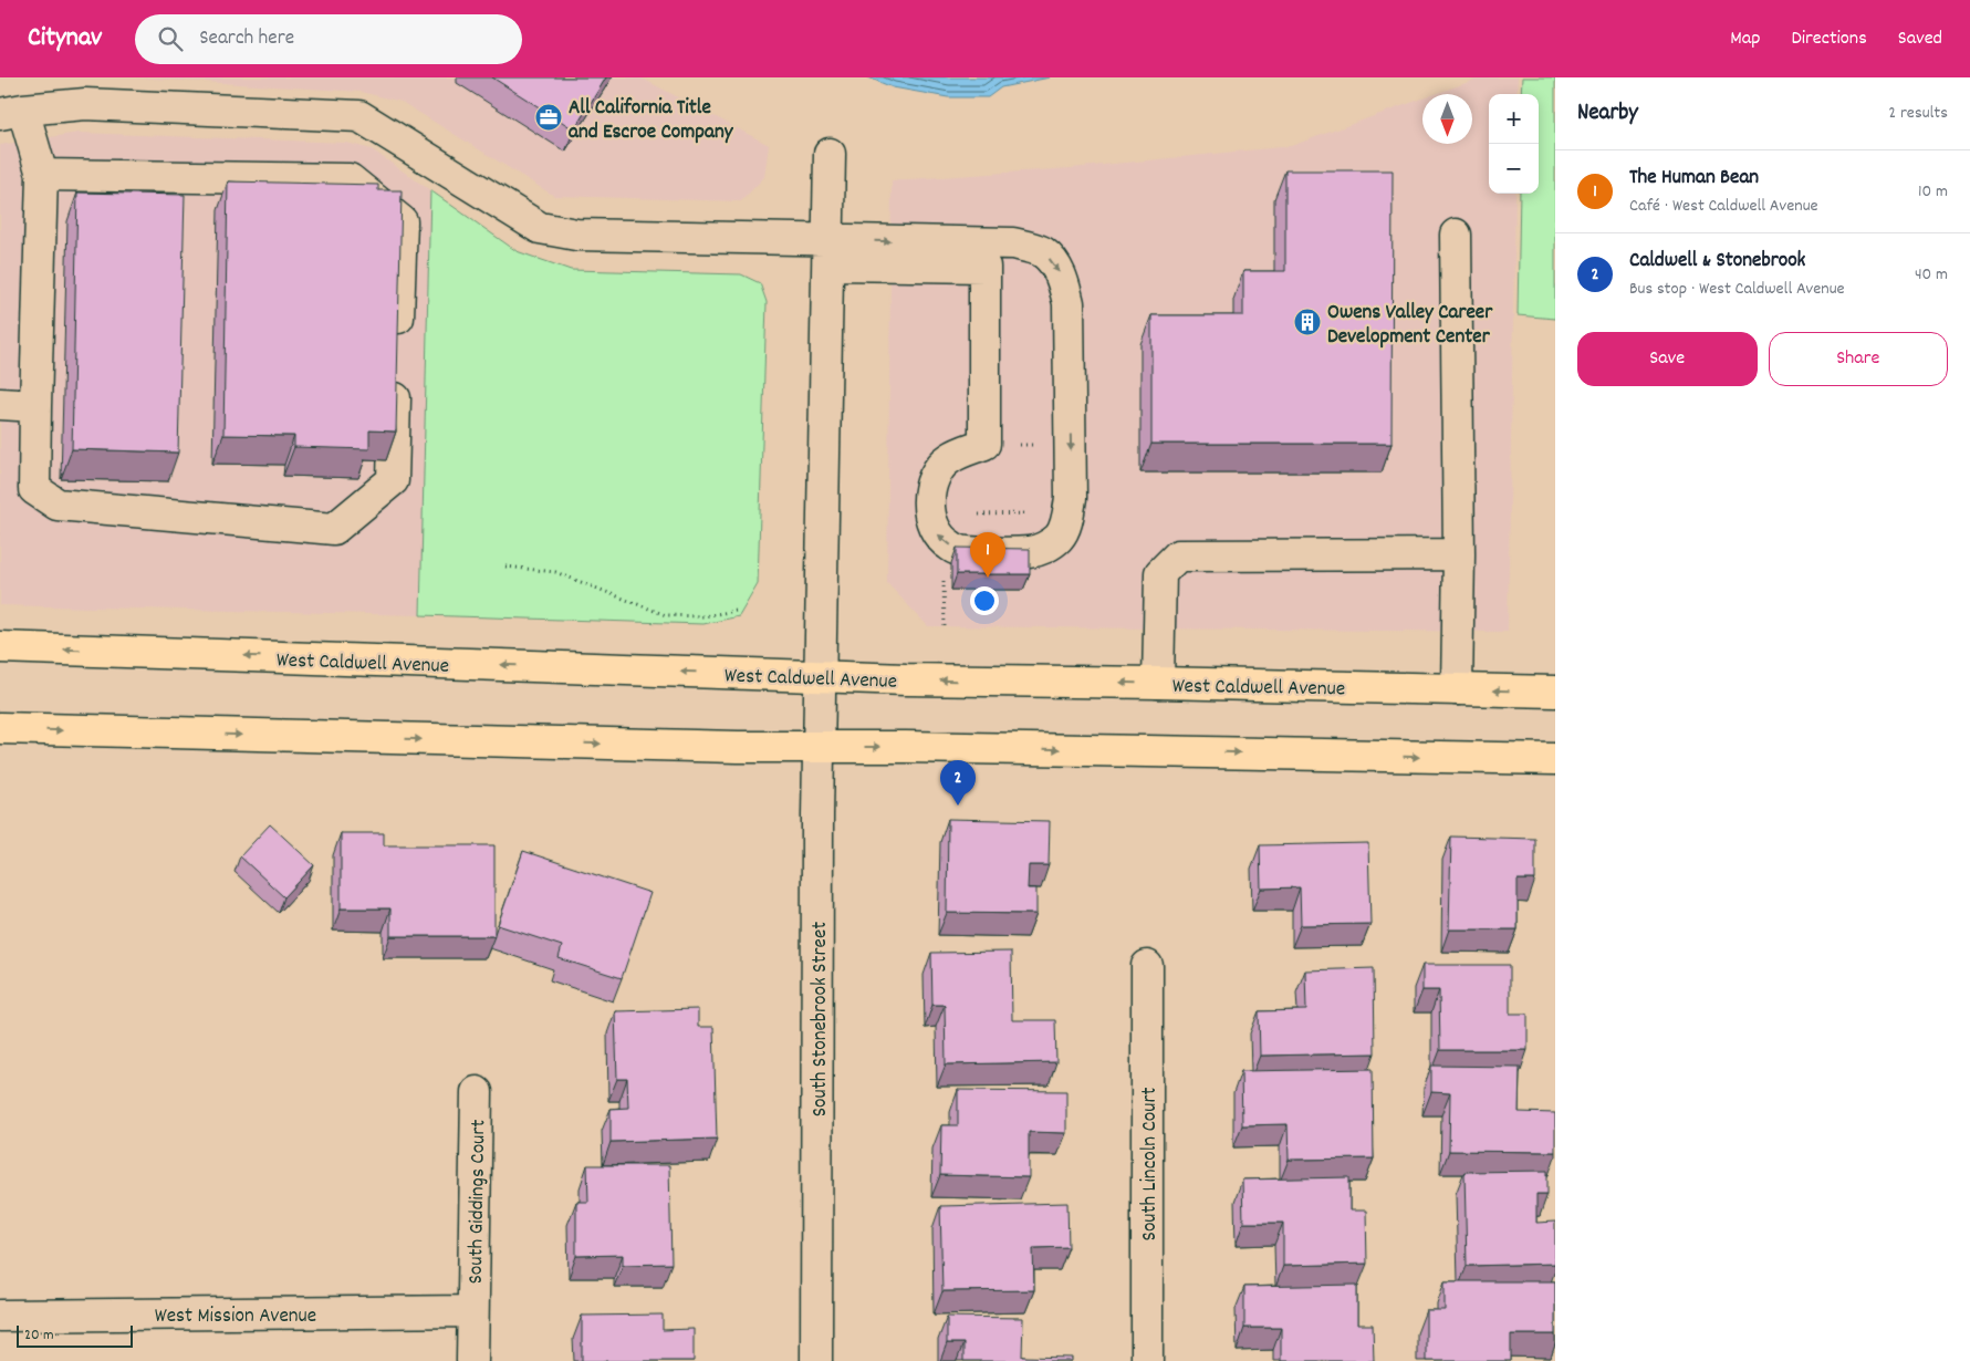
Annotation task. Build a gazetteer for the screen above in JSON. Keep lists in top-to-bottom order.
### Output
{
  "streets": {
    "main road": ["West Caldwell Avenue"],
    "street": [
      "South Stonebrook Street",
      "South Lincoln Court",
      "South Giddings Court",
      "West Mission Avenue"
    ]
  },
  "crossings": [
    ["West Caldwell Avenue", "South Stonebrook Street"],
    ["South Giddings Court", "West Mission Avenue"]
  ],
  "places": {
    "office": ["All California Title and Escroe Company"],
    "building": ["Owens Valley Career Development Center"]
  },
  "scale_bar": "20 m",
  "north": "bottom",
  "page": {
    "header": "Citynav",
    "search": "Search here",
    "nav": ["Map", "Directions", "Saved"],
    "heading": ["Nearby", "2 results"],
    "map_buttons": ["+", "−"],
    "list": [
      {
        "mark": "1",
        "name": "The Human Bean",
        "note": "Café · West Caldwell Avenue",
        "value": "10 m"
      },
      {
        "mark": "2",
        "name": "Caldwell & Stonebrook",
        "note": "Bus stop · West Caldwell Avenue",
        "value": "40 m"
      }
    ],
    "buttons": ["Save", "Share"],
    "pins": ["1", "2"],
    "scale": "20 m"
  }
}
